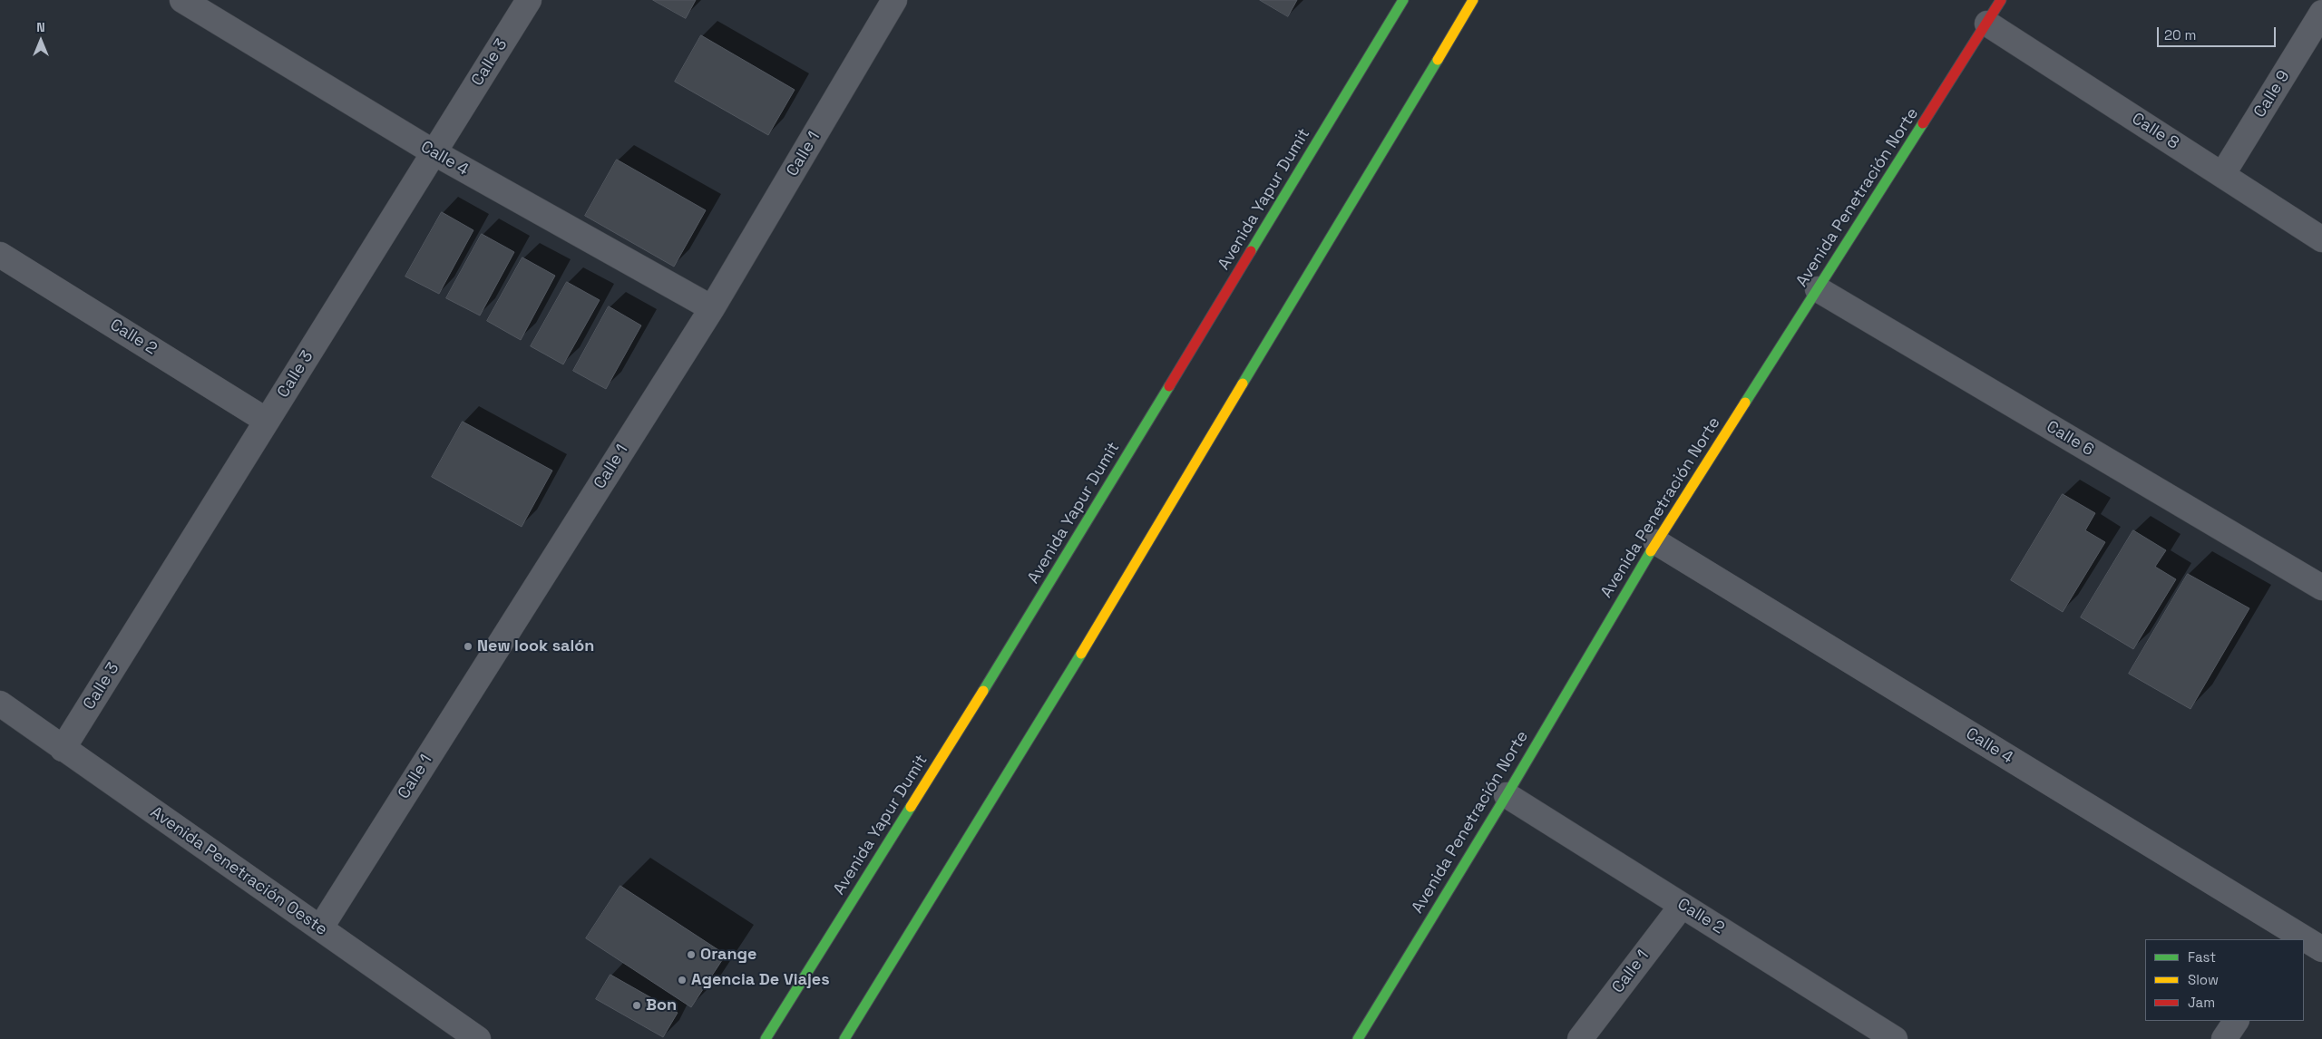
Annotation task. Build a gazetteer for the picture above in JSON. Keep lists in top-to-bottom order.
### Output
{
  "streets": {
    "main road": ["Avenida Penetración Norte", "Avenida Yapur Dumit"],
    "street": [
      "Calle 3",
      "Calle 9",
      "Calle 8",
      "Calle 1",
      "Calle 4",
      "Calle 2",
      "Calle 6",
      "Avenida Penetración Oeste"
    ]
  },
  "crossings": [
    ["Calle 3", "Calle 4"],
    ["Calle 3", "Calle 2"],
    ["Calle 3", "Avenida Penetración Oeste"],
    ["Calle 9", "Calle 8"],
    ["Calle 8", "Avenida Penetración Norte"],
    ["Calle 1", "Calle 4"],
    ["Calle 1", "Calle 2"],
    ["Calle 1", "Avenida Penetración Oeste"],
    ["Calle 4", "Avenida Penetración Norte"],
    ["Avenida Penetración Norte", "Calle 2"],
    ["Avenida Penetración Norte", "Calle 6"]
  ],
  "places": [
    "New look salón",
    "Orange",
    "Agencia De Viajes",
    "Bon"
  ],
  "legend": ["Fast", "Slow", "Jam"],
  "scale_bar": "20 m",
  "north": "top"
}
